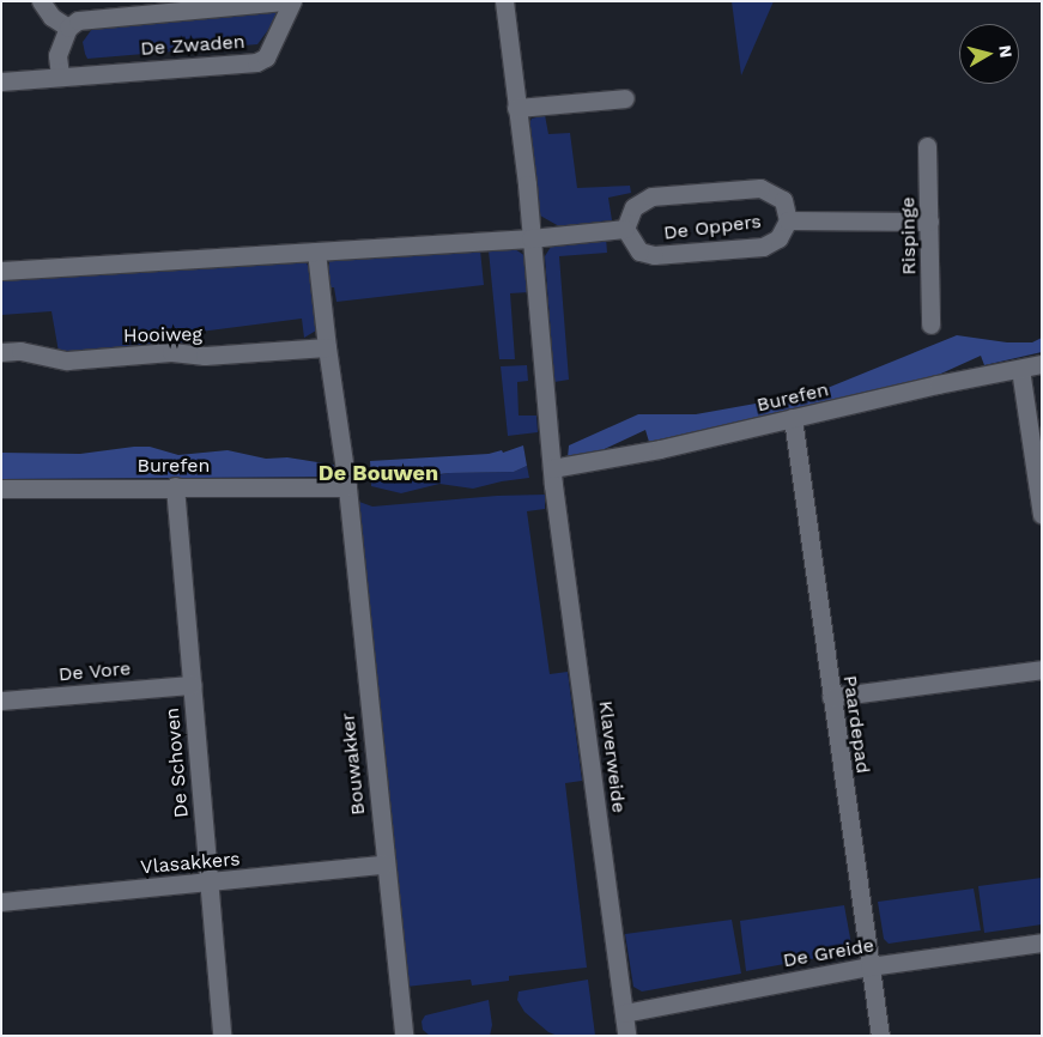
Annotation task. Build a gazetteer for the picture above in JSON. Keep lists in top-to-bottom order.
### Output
{
  "streets": {
    "street": [
      "De Zwaden",
      "De Oppers",
      "Rispinge",
      "Hooiweg",
      "Burefen",
      "De Vore",
      "Paardepad",
      "Klaverweide",
      "De Schoven",
      "Bouwakker",
      "Vlasakkers",
      "De Greide"
    ]
  },
  "crossings": [
    ["Burefen", "Paardepad"],
    ["Burefen", "Klaverweide"],
    ["Burefen", "De Schoven"],
    ["Burefen", "Bouwakker"],
    ["De Vore", "De Schoven"],
    ["Paardepad", "De Greide"],
    ["Klaverweide", "De Greide"],
    ["De Schoven", "Vlasakkers"],
    ["Bouwakker", "Vlasakkers"]
  ],
  "districts": ["De Bouwen"],
  "north": "right"
}
